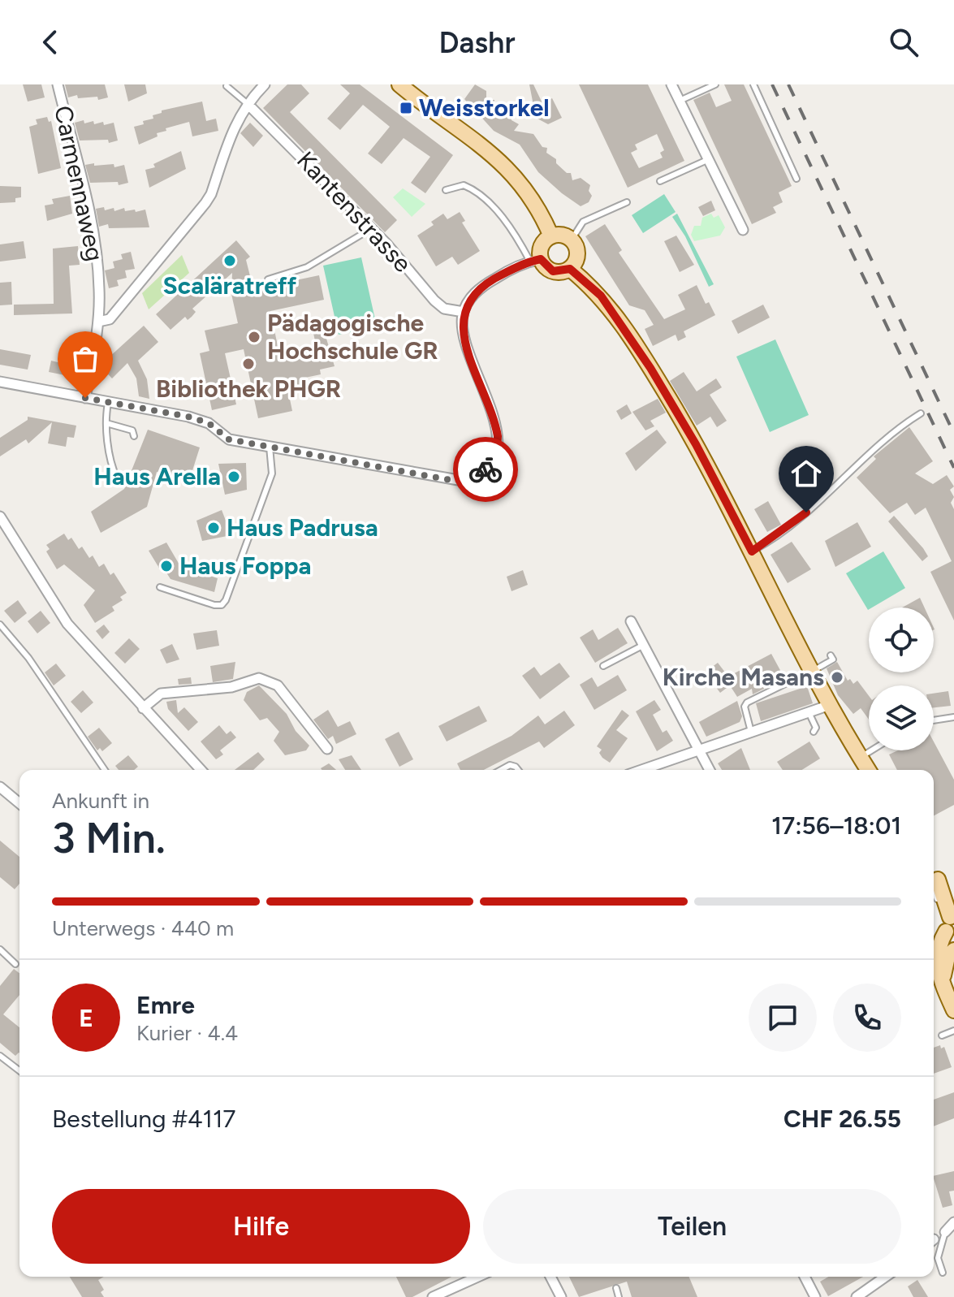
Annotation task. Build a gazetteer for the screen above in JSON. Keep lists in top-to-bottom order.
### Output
{
  "streets": {
    "street": ["Carmennaweg", "Kantenstrasse"]
  },
  "places": {
    "transit": ["Weisstorkel"],
    "other": [
      "Scaläratreff",
      "Pädagogische Hochschule GR",
      "Bibliothek PHGR",
      "Haus Arella",
      "Haus Padrusa",
      "Haus Foppa",
      "Kirche Masans"
    ]
  },
  "page": {
    "header": "Dashr",
    "heading": ["3 Min.", "Ankunft in", "17:56–18:01"],
    "panel": [
      "Emre",
      "Kurier · 4.4",
      "Bestellung #4117",
      "CHF 26.55"
    ],
    "bar": "Unterwegs · 440 m",
    "round": "E",
    "buttons": ["Hilfe", "Teilen"]
  }
}
